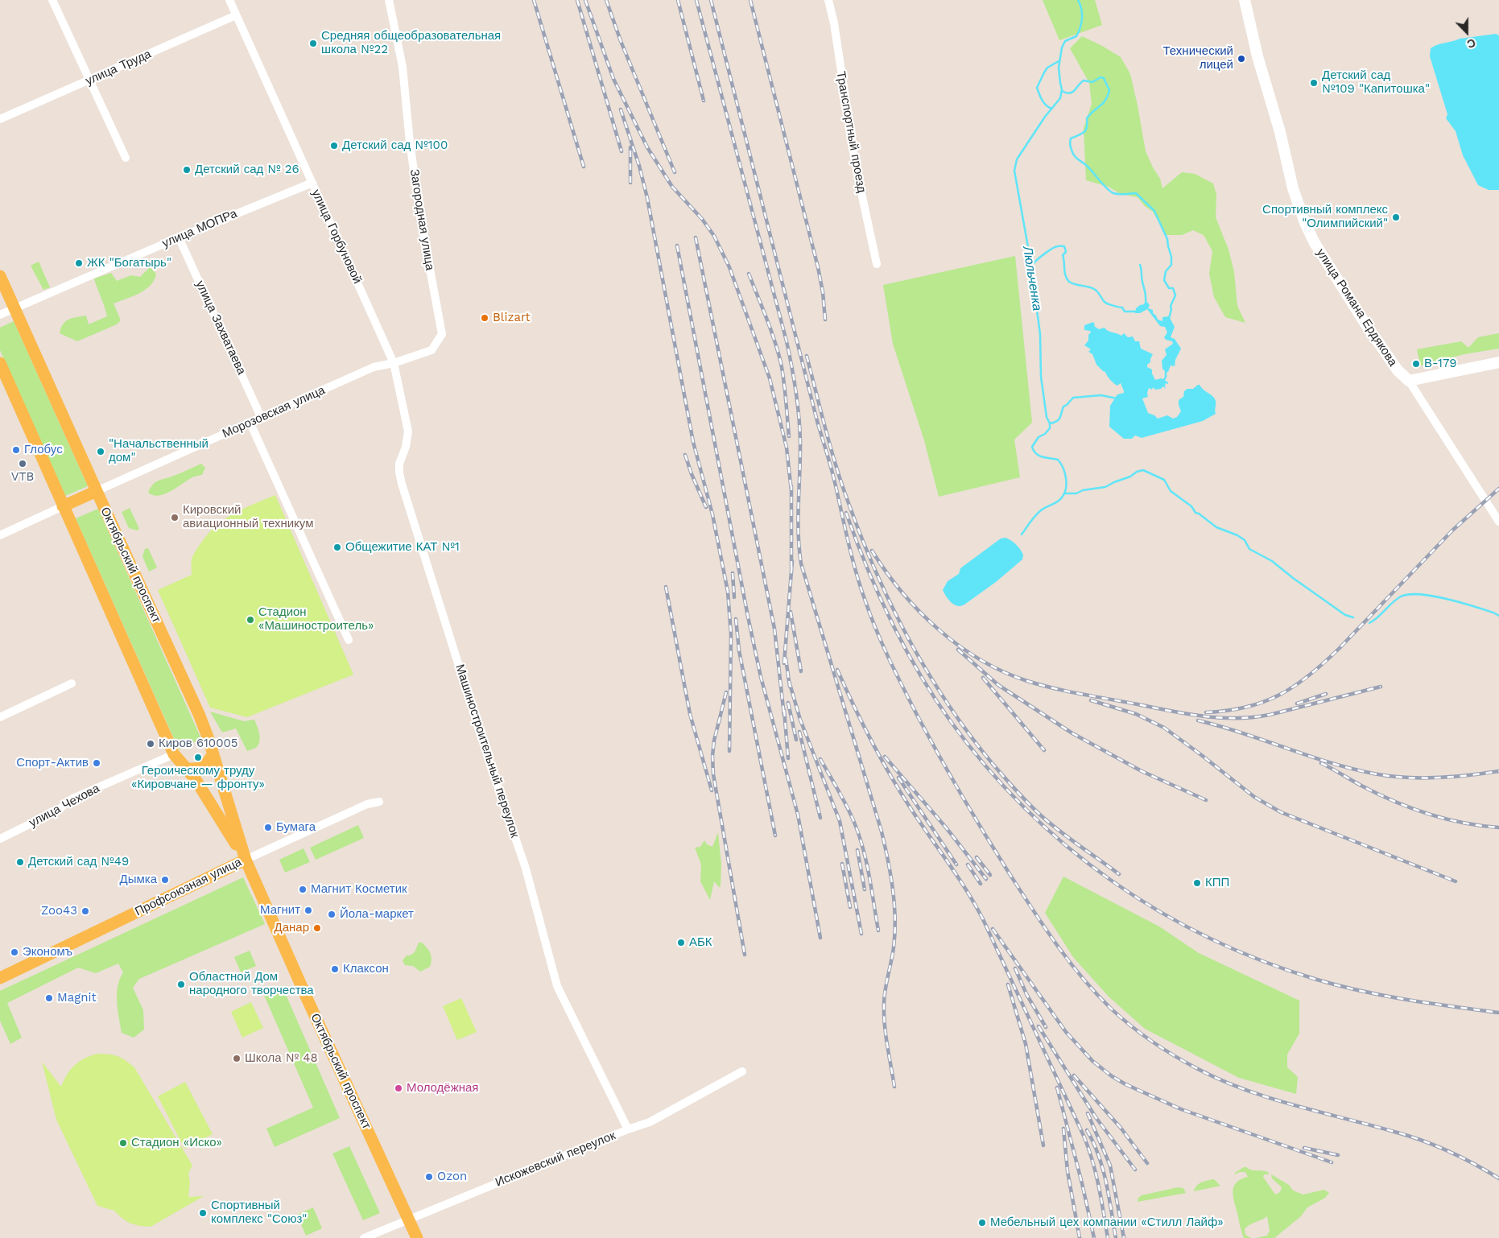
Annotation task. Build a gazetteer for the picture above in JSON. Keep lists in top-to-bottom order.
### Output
{
  "streets": {
    "main road": ["Морозовская улица", "Октябрьский проспект", "Профсоюзная улица"],
    "street": [
      "улица Труда",
      "Транспортный проезд",
      "Загородная улица",
      "улица МОПРа",
      "улица Горбуновой",
      "улица Романа Ердякова",
      "улица Захватаева",
      "Машиностроительный переулок",
      "улица Чехова",
      "Искожевский переулок"
    ]
  },
  "crossings": [
    ["улица Труда", "улица Горбуновой"],
    ["Загородная улица", "улица Горбуновой"],
    ["Загородная улица", "Морозовская улица"],
    ["Загородная улица", "Машиностроительный переулок"],
    ["улица МОПРа", "улица Горбуновой"],
    ["улица МОПРа", "улица Захватаева"],
    ["улица МОПРа", "Октябрьский проспект"],
    ["улица Горбуновой", "Морозовская улица"],
    ["улица Горбуновой", "Машиностроительный переулок"],
    ["улица Захватаева", "Морозовская улица"],
    ["Морозовская улица", "Октябрьский проспект"],
    ["Морозовская улица", "Машиностроительный переулок"],
    ["Октябрьский проспект", "улица Чехова"],
    ["Октябрьский проспект", "Профсоюзная улица"],
    ["Октябрьский проспект", "Искожевский переулок"],
    ["Машиностроительный переулок", "Искожевский переулок"]
  ],
  "water": ["Люльченка"],
  "places": [
    "Средняя общеобразовательная школа №22",
    "Технический лицей",
    "Детский сад №109 \"Капитошка\"",
    "Детский сад №100",
    "Детский сад № 26",
    "Спортивный комплекс \"Олимпийский\"",
    "ЖК \"Богатырь\"",
    "Blizart",
    "В-179",
    "Глобус",
    "\"Начальственный дом\"",
    "VTB",
    "Кировский авиационный техникум",
    "Общежитие КАТ №1",
    "Стадион «Машиностроитель»",
    "Киров 610005",
    "Героическому труду «Кировчане — фронту»",
    "Спорт-Актив",
    "Бумага",
    "Детский сад №49",
    "Дымка",
    "КПП",
    "Магнит Косметик",
    "Магнит",
    "Zoo43",
    "Йола-маркет",
    "Данар",
    "АБК",
    "Экономъ",
    "Клаксон",
    "Областной Дом народного творчества",
    "Magnit",
    "Школа № 48",
    "Молодёжная",
    "Стадион «Иско»",
    "Ozon",
    "Спортивный комплекс \"Союз\"",
    "Мебельный цех компании «Стилл Лайф»"
  ],
  "north": "bottom"
}
